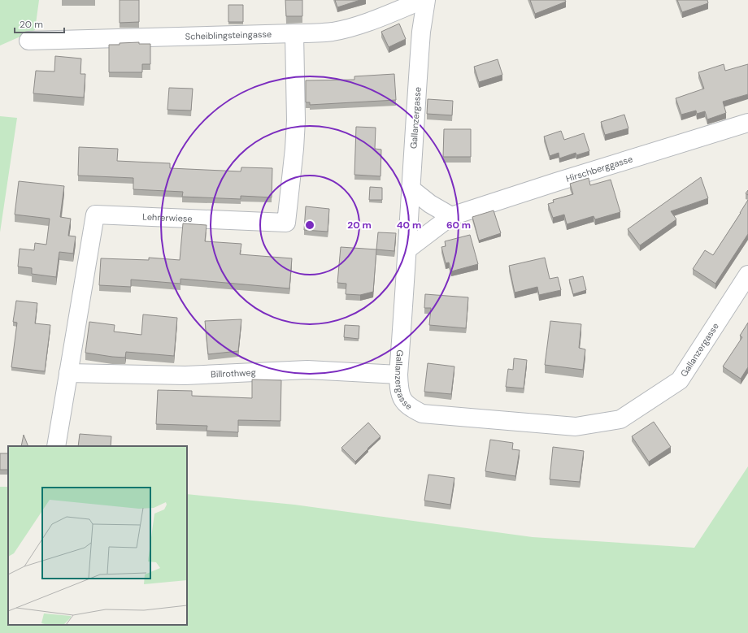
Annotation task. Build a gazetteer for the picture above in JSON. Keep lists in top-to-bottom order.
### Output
{
  "streets": {
    "street": [
      "Scheiblingsteingasse",
      "Gallanzergasse",
      "Hirschberggasse",
      "Lehrerwiese",
      "Billrothweg"
    ]
  },
  "crossings": [
    ["Scheiblingsteingasse", "Lehrerwiese"],
    ["Gallanzergasse", "Hirschberggasse"],
    ["Gallanzergasse", "Billrothweg"],
    ["Lehrerwiese", "Billrothweg"]
  ],
  "scale_bar": "20 m",
  "rings": ["20 m", "40 m", "60 m"]
}
